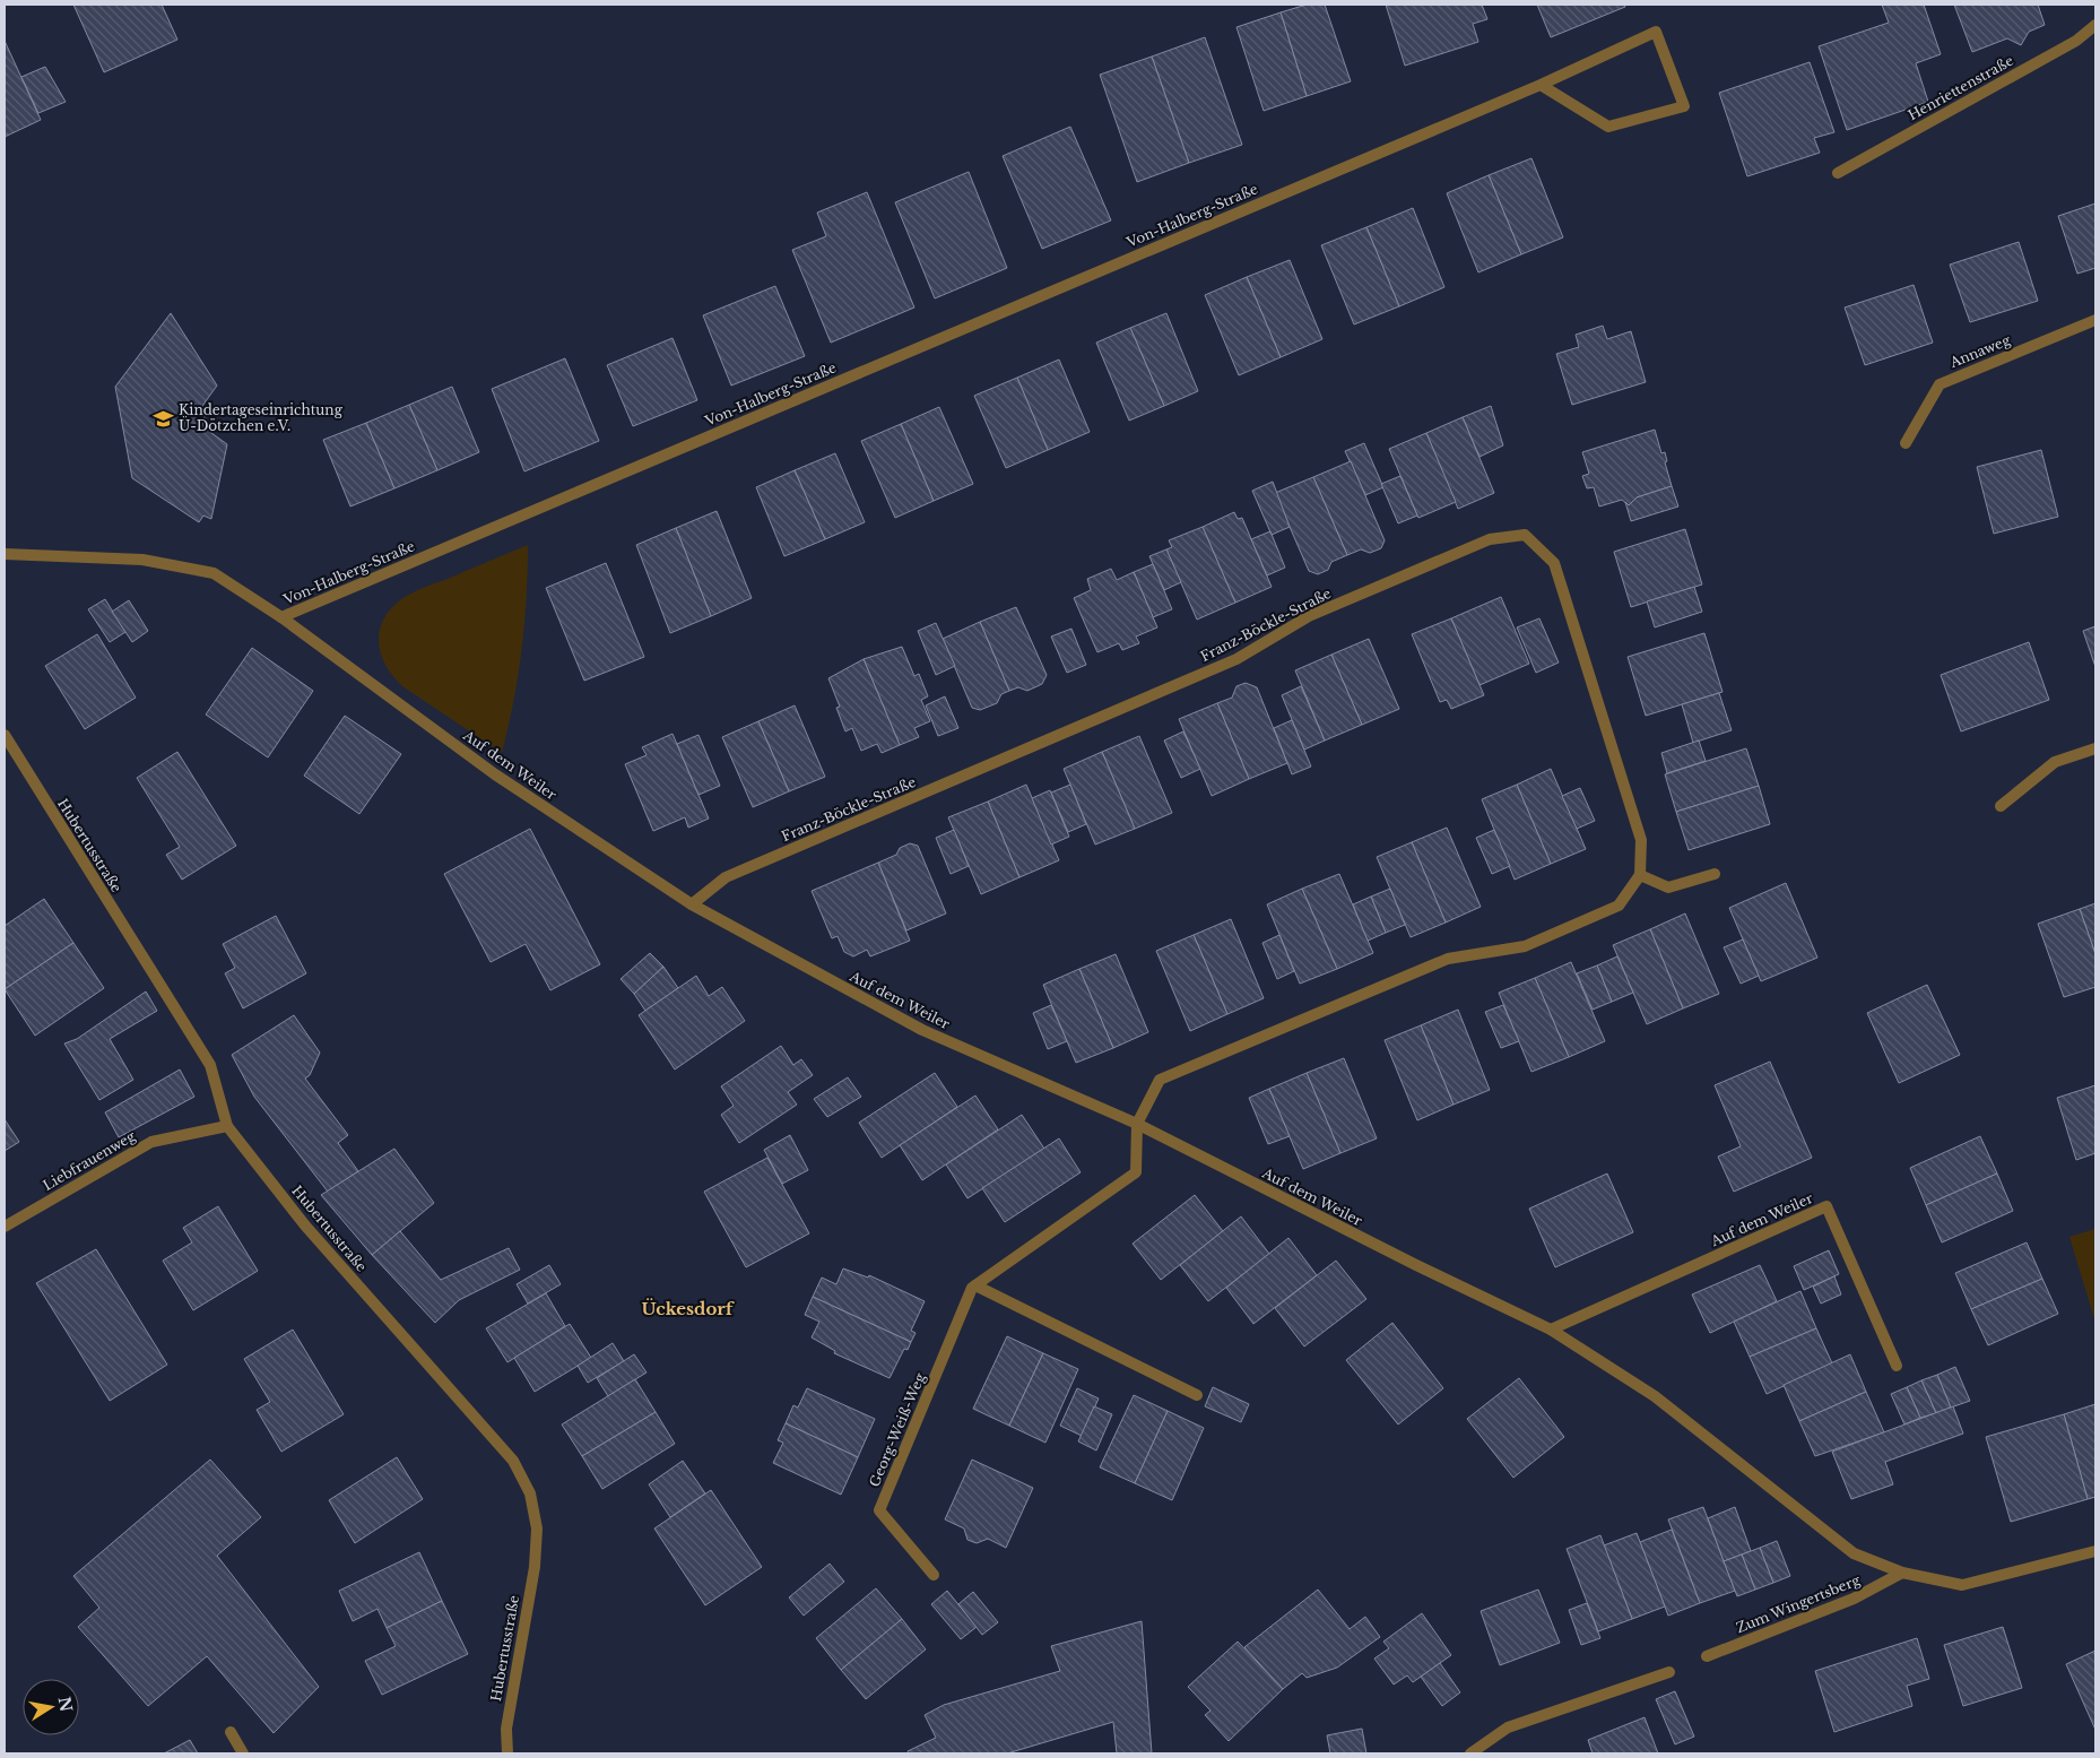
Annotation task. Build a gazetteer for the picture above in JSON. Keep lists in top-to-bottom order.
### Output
{
  "streets": {
    "street": [
      "Henriettenstraße",
      "Von-Halberg-Straße",
      "Annaweg",
      "Franz-Böckle-Straße",
      "Auf dem Weiler",
      "Hubertusstraße",
      "Liebfrauenweg",
      "Georg-Weiß-Weg",
      "Zum Wingertsberg"
    ]
  },
  "crossings": [
    ["Von-Halberg-Straße", "Auf dem Weiler"],
    ["Franz-Böckle-Straße", "Auf dem Weiler"],
    ["Auf dem Weiler", "Georg-Weiß-Weg"],
    ["Auf dem Weiler", "Zum Wingertsberg"],
    ["Hubertusstraße", "Liebfrauenweg"]
  ],
  "districts": ["Ückesdorf"],
  "places": {
    "school or university": ["Kindertageseinrichtung Ü-Dötzchen e.V."]
  },
  "north": "right"
}
